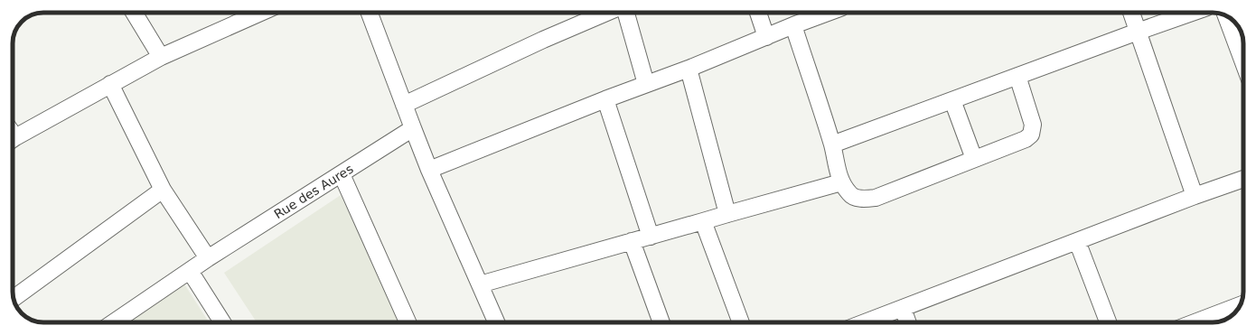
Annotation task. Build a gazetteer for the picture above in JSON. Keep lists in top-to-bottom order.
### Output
{
  "streets": {
    "street": ["Rue des Aures"]
  }
}
